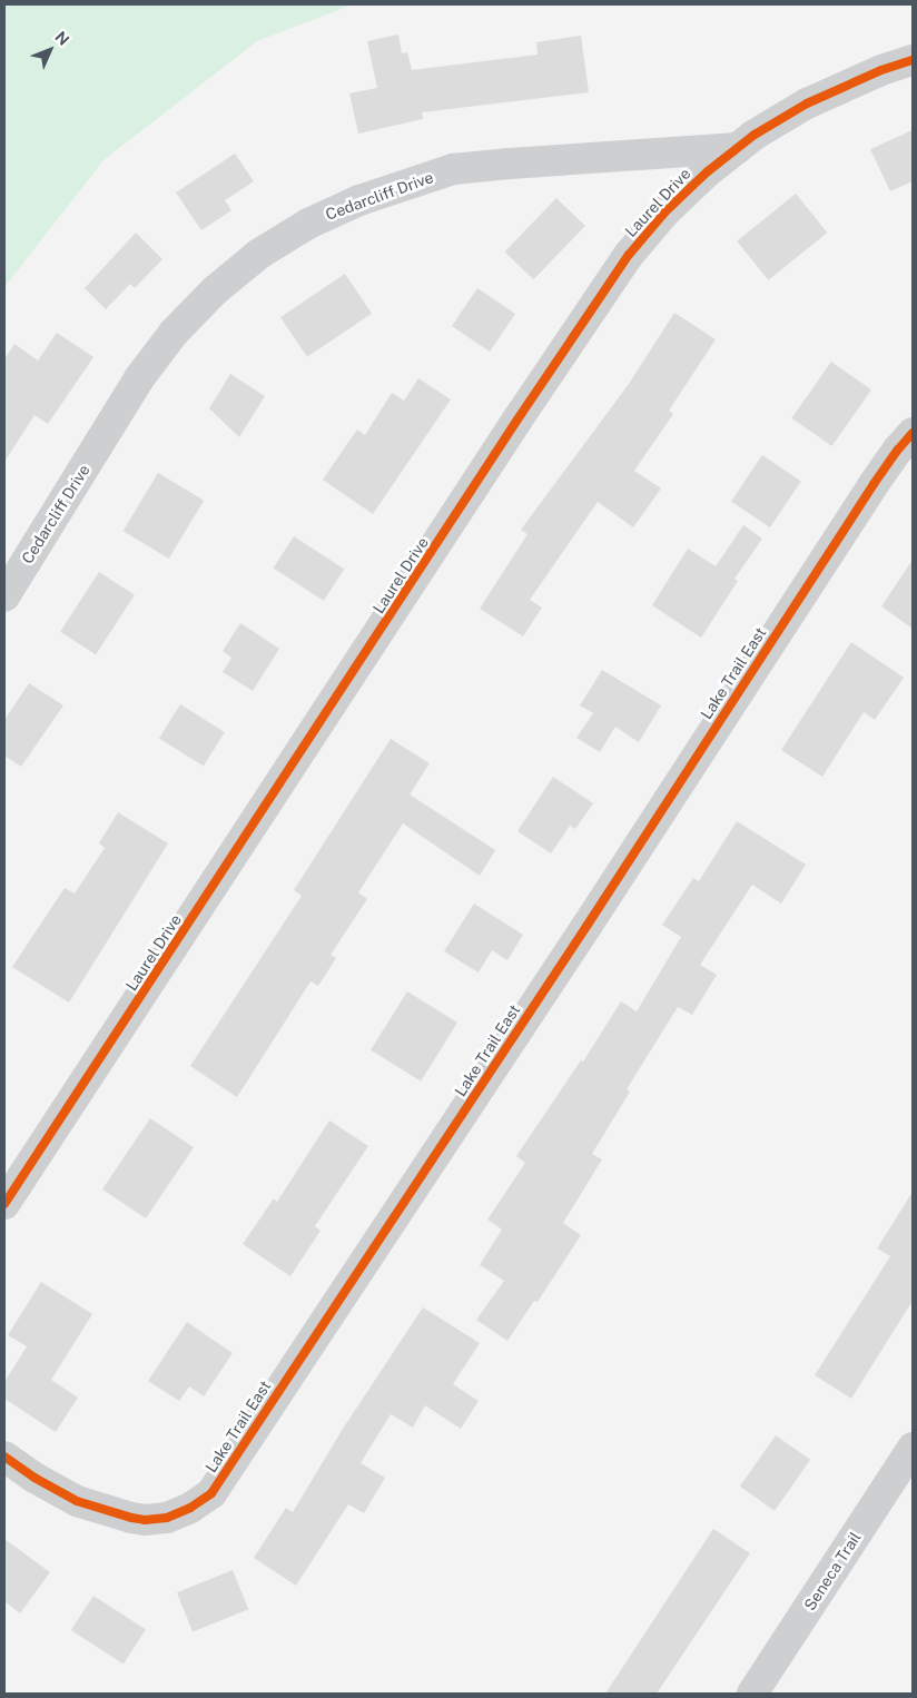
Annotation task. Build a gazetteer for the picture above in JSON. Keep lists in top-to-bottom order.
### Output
{
  "streets": {
    "street": [
      "Cedarcliff Drive",
      "Laurel Drive",
      "Lake Trail East",
      "Seneca Trail"
    ]
  },
  "crossings": [
    ["Cedarcliff Drive", "Laurel Drive"]
  ],
  "north": "top right"
}
